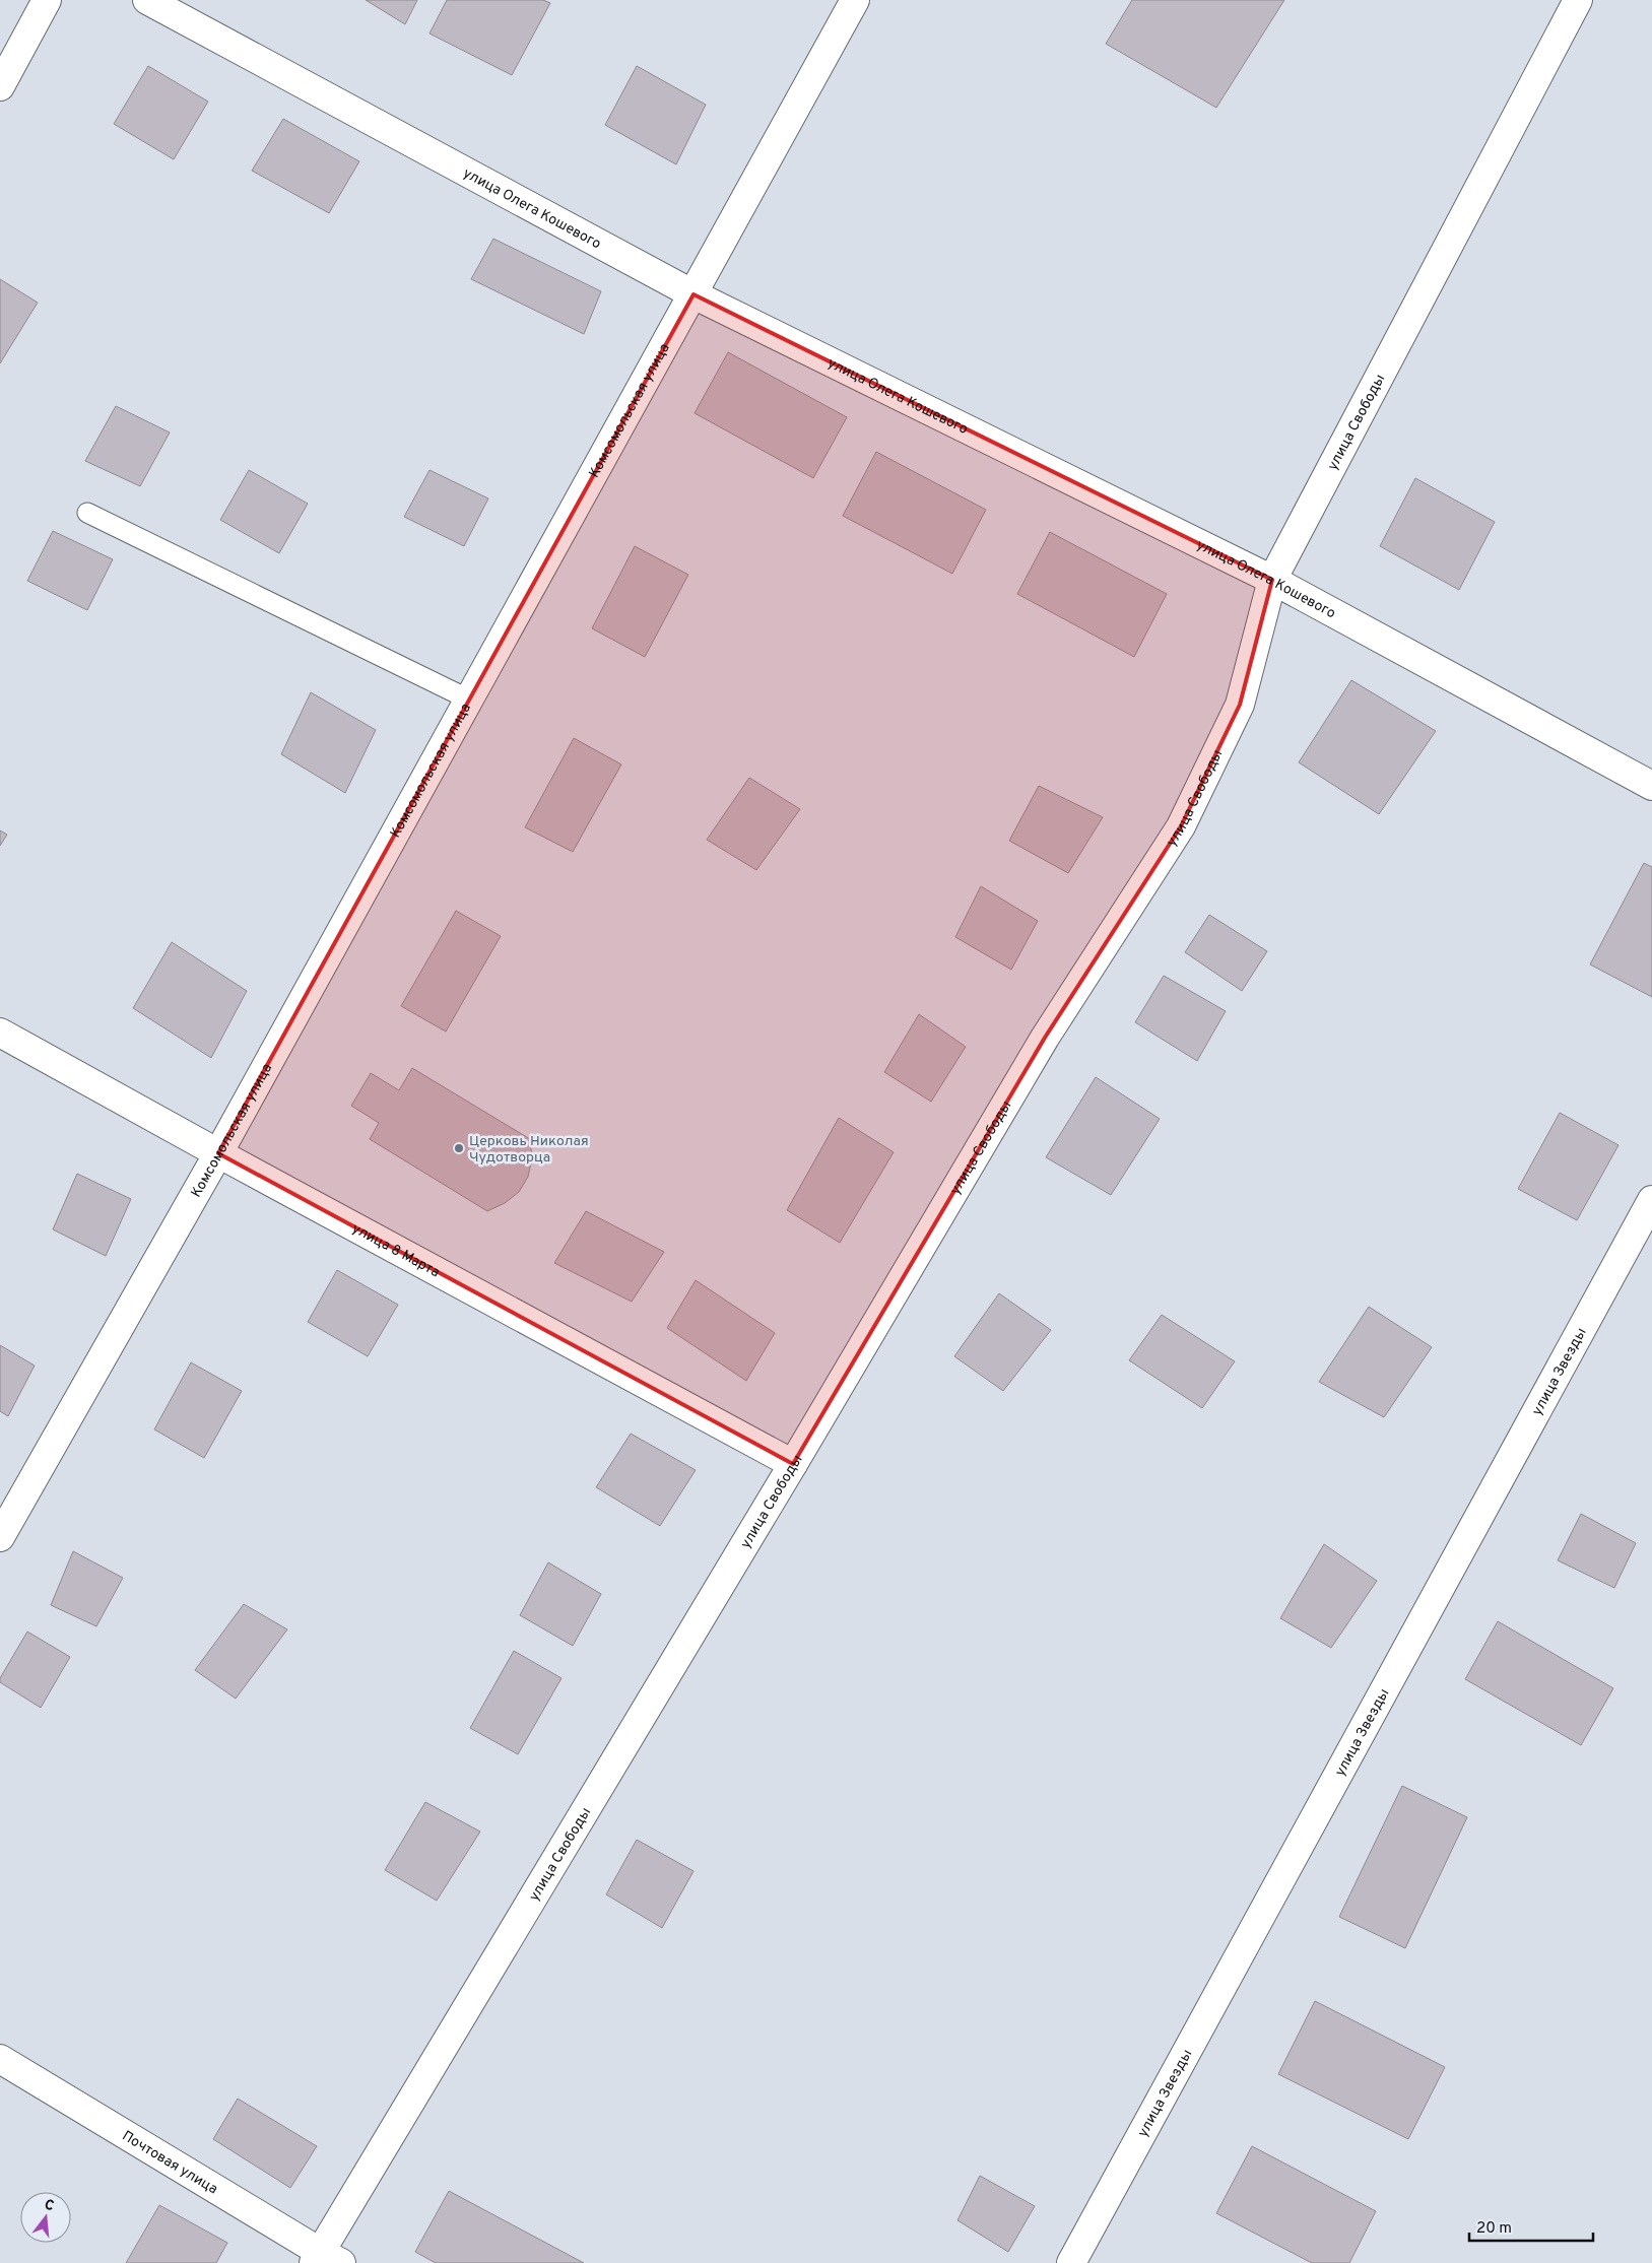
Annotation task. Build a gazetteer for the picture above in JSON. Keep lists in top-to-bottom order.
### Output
{
  "streets": {
    "street": [
      "улица Олега Кошевого",
      "Комсомольская улица",
      "улица Свободы",
      "улица 8 Марта",
      "улица Звезды",
      "Почтовая улица"
    ]
  },
  "crossings": [
    ["улица Олега Кошевого", "Комсомольская улица"],
    ["улица Олега Кошевого", "улица Свободы"],
    ["Комсомольская улица", "улица 8 Марта"],
    ["улица Свободы", "улица 8 Марта"],
    ["улица Свободы", "Почтовая улица"]
  ],
  "places": ["Церковь Николая Чудотворца"],
  "scale_bar": "20 m",
  "north": "top"
}
